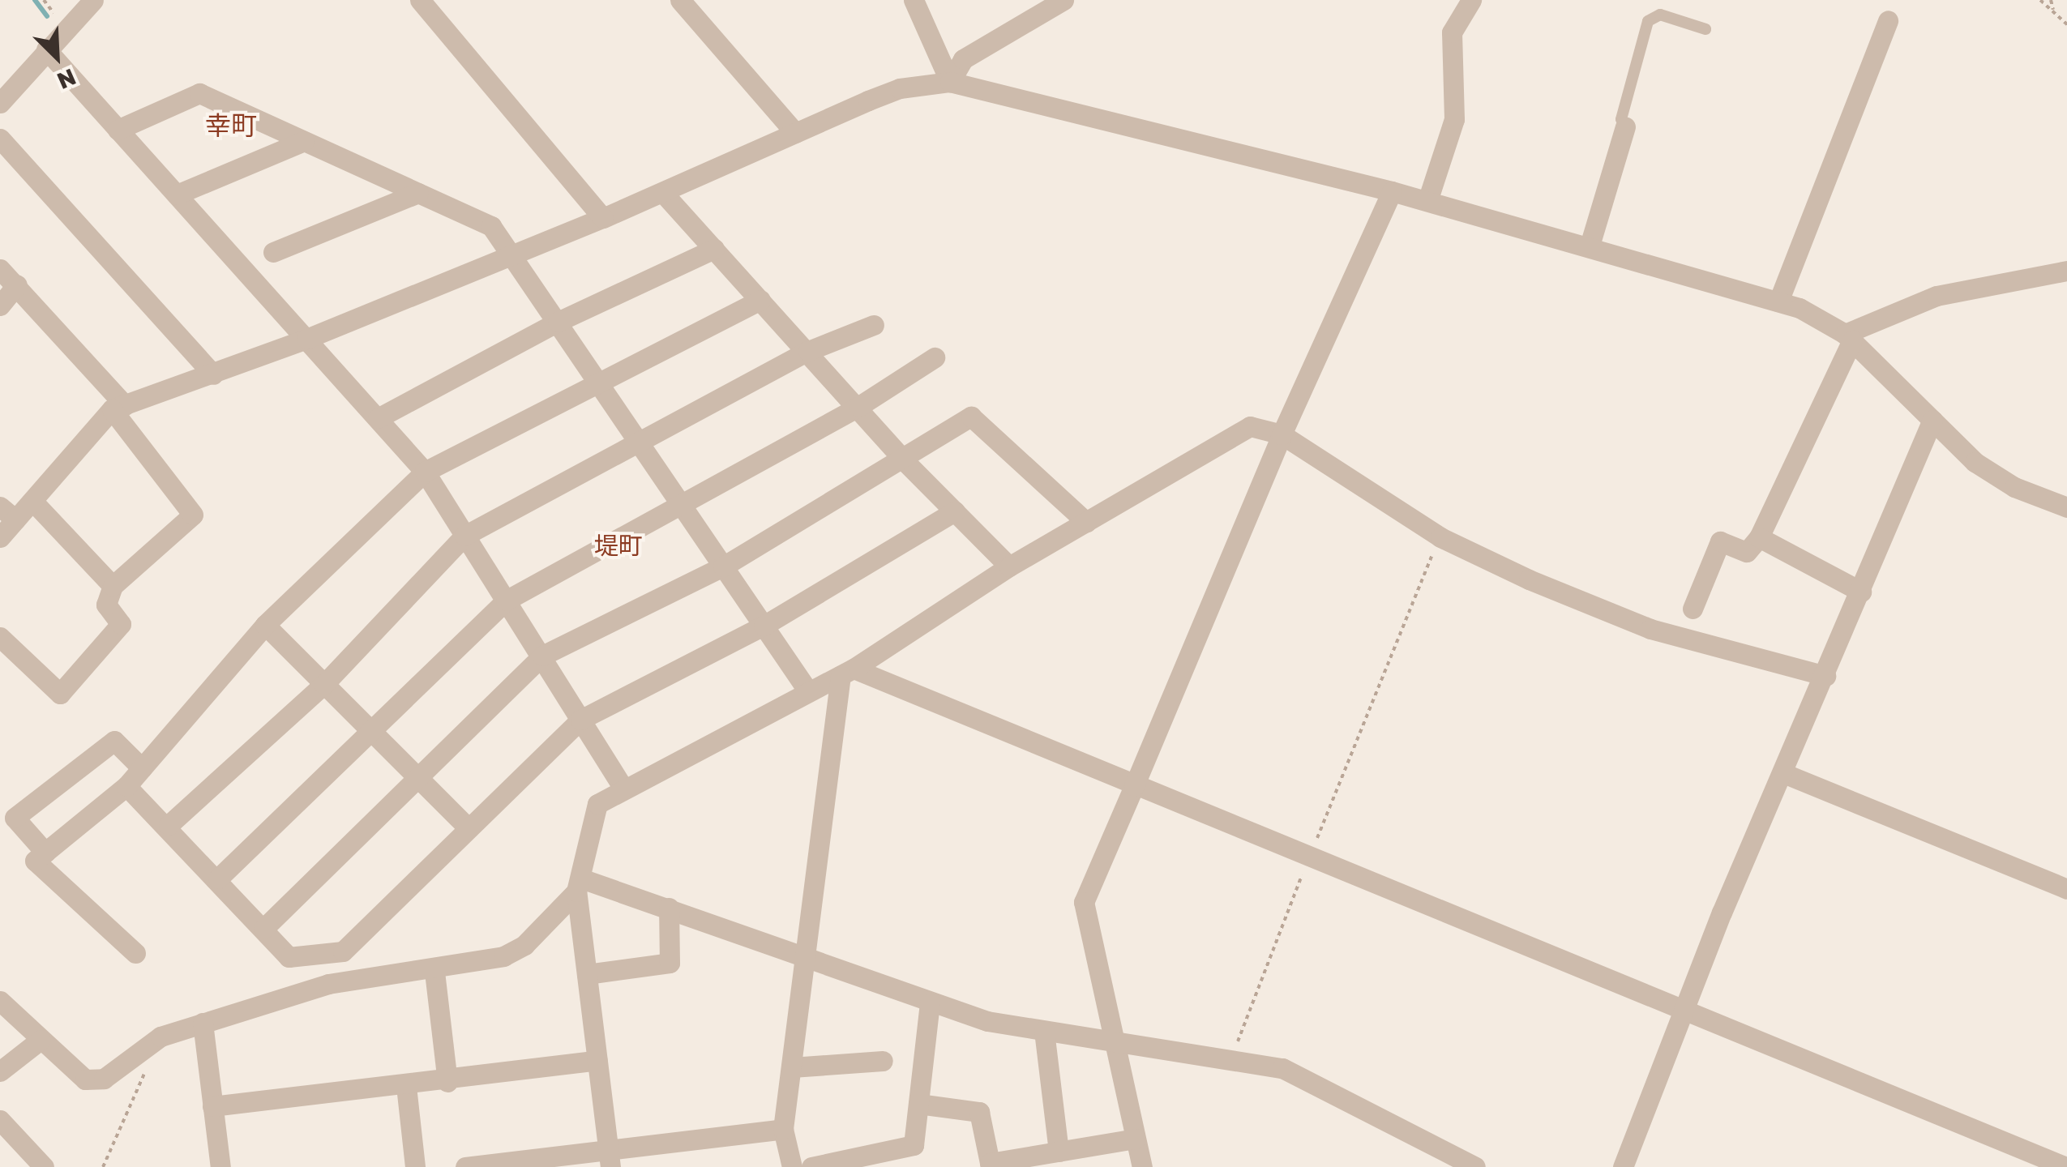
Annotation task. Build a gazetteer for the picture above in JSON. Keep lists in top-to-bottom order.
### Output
{
  "districts": ["幸町", "堤町"],
  "north": "bottom right"
}
